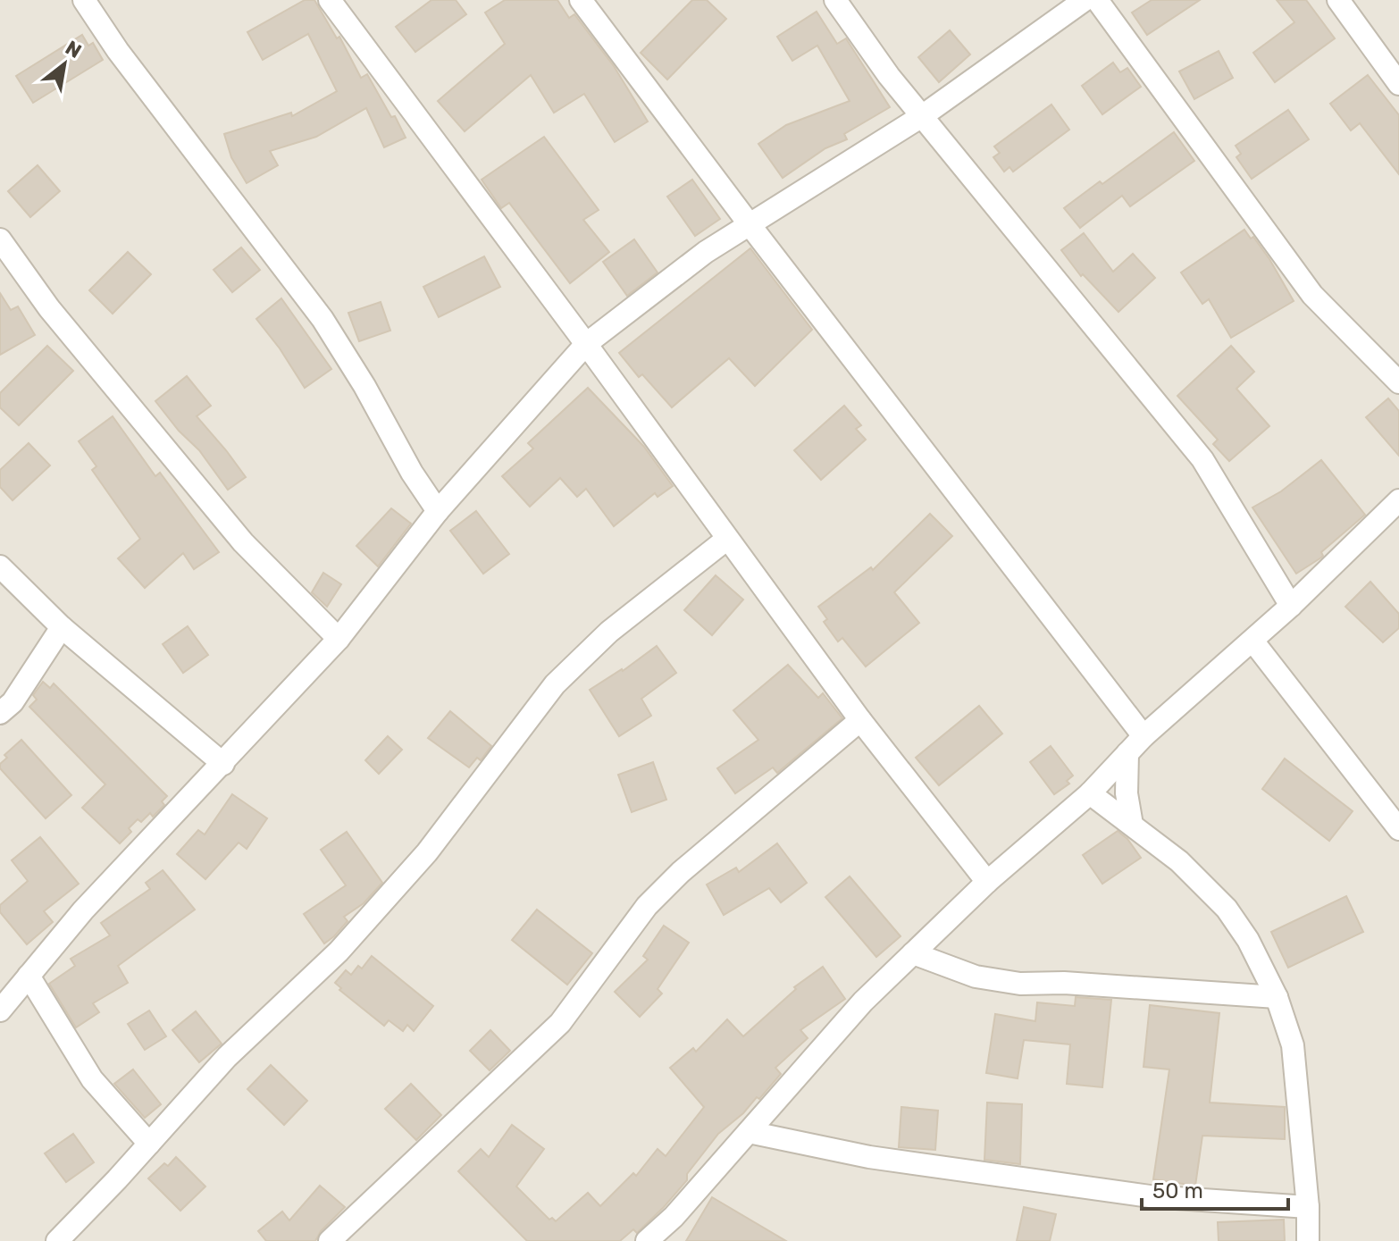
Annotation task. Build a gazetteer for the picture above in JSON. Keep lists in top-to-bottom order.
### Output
{
  "scale_bar": "50 m",
  "north": "top right"
}
